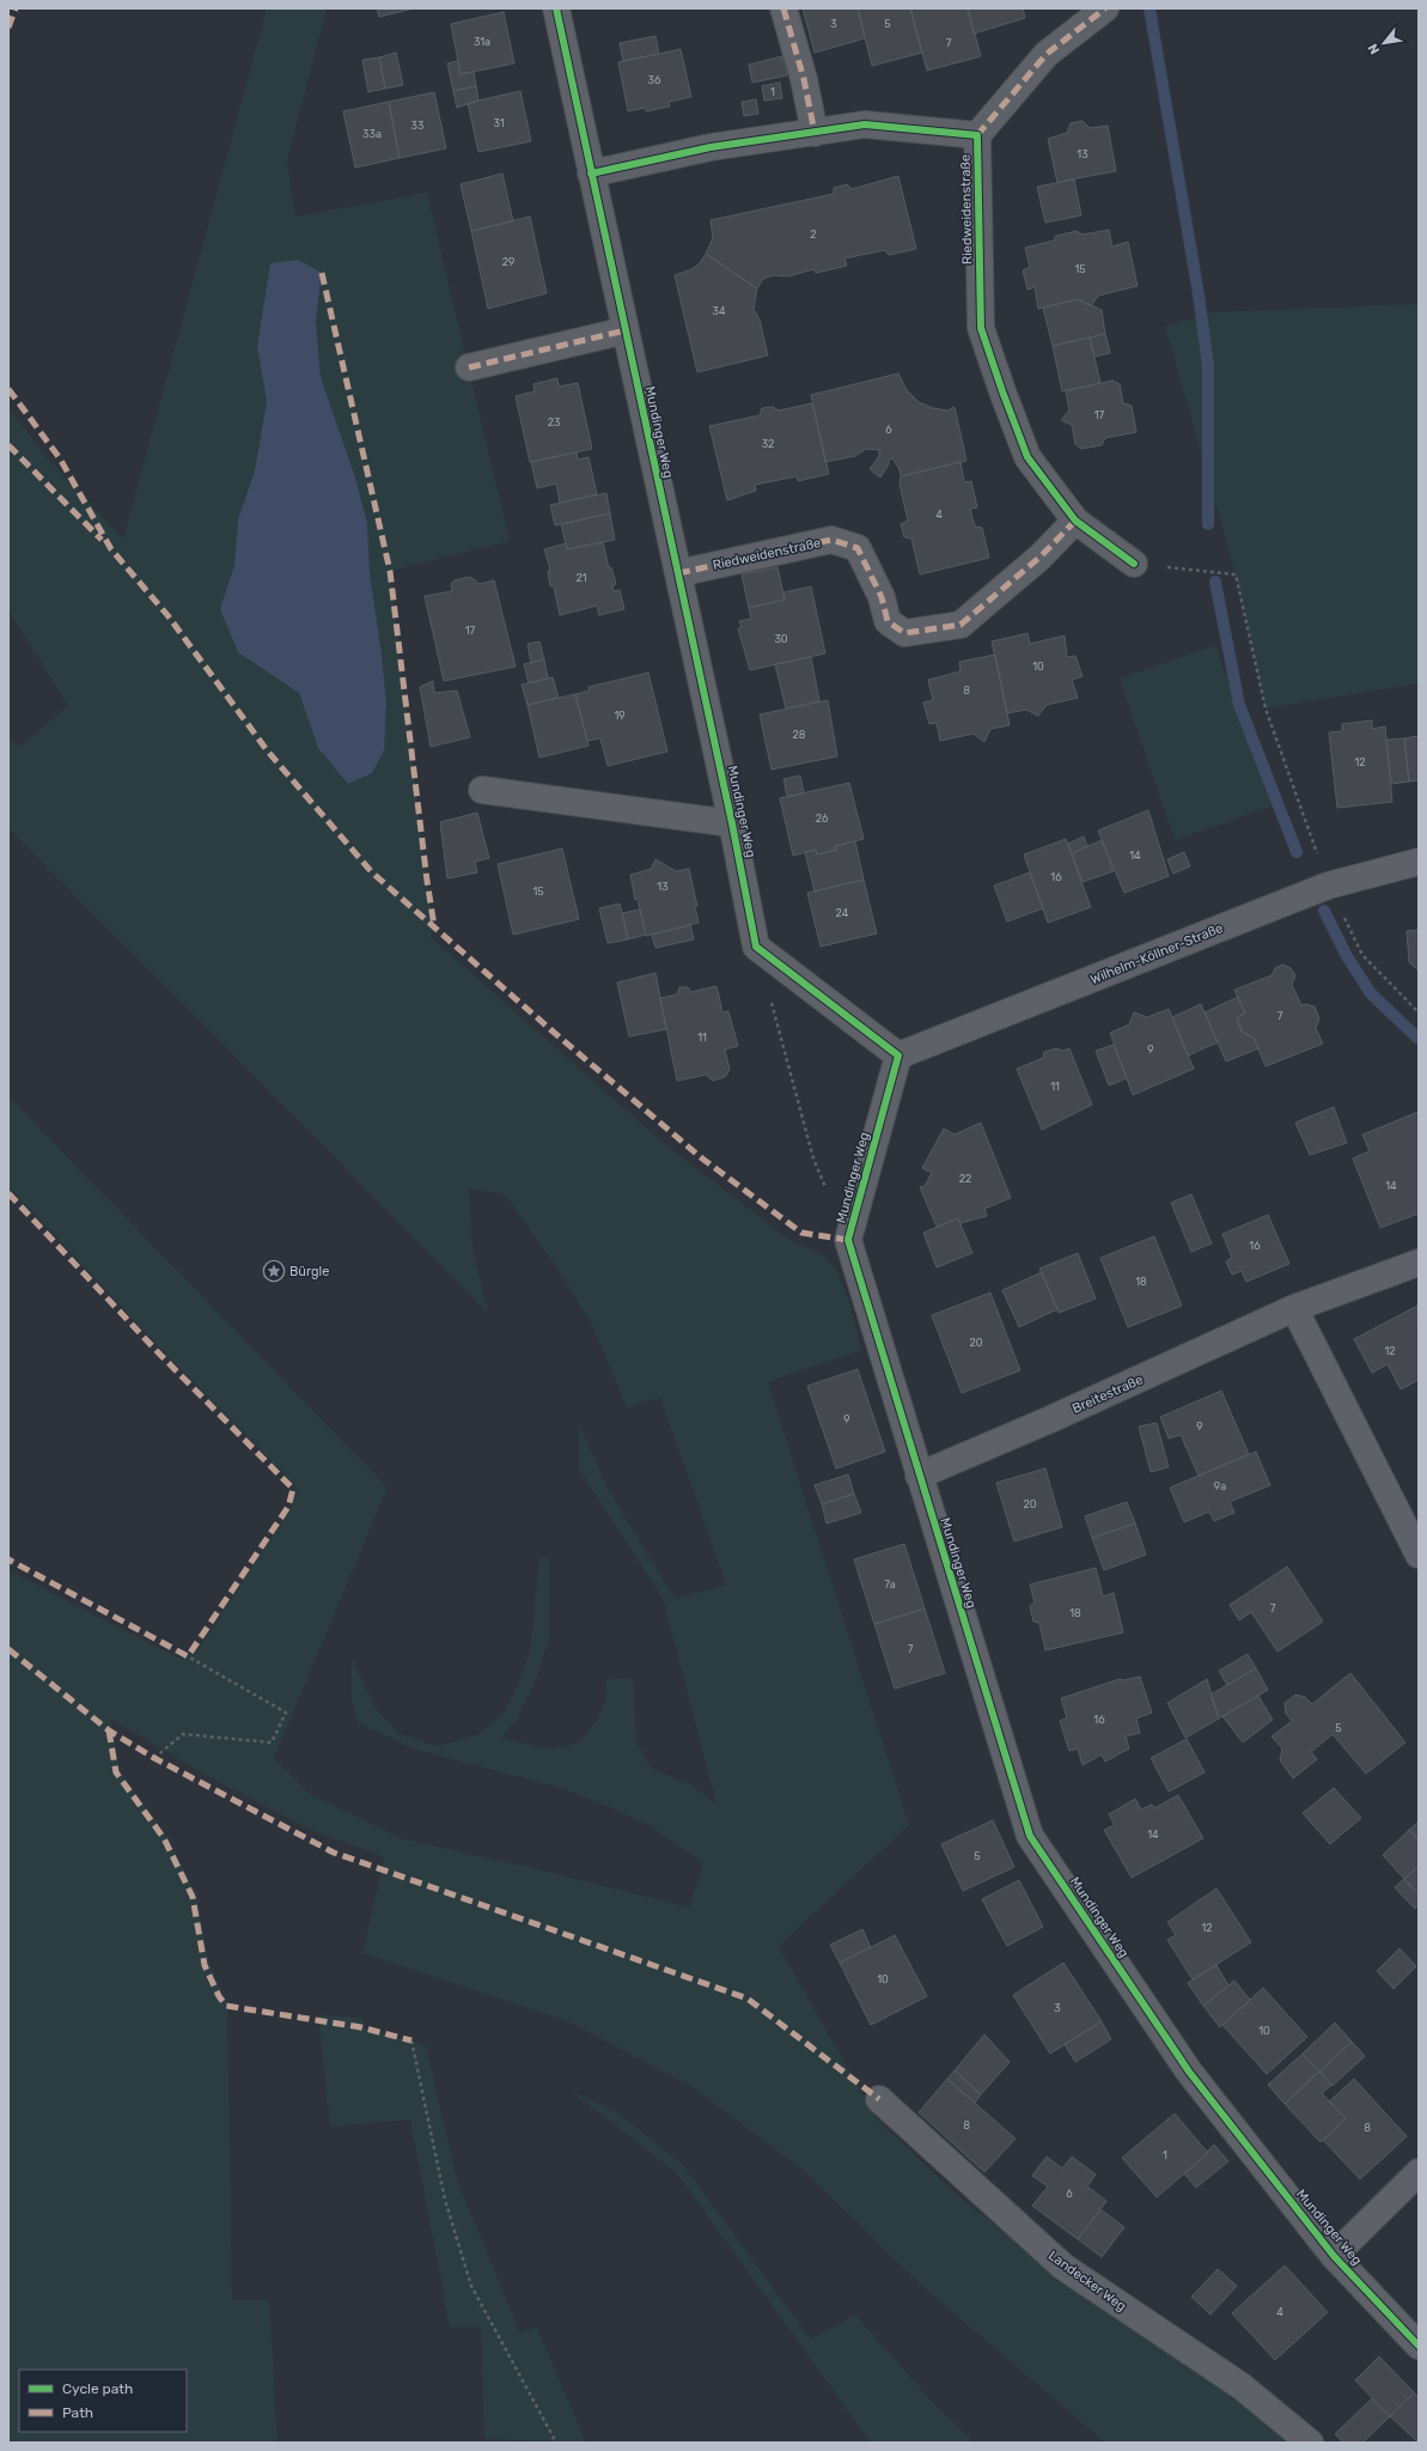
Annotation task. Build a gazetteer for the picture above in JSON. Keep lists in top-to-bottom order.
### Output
{
  "streets": {
    "street": [
      "Riedweidenstraße",
      "Mundinger Weg",
      "Wilhelm-Köllner-Straße",
      "Breitestraße",
      "Landecker Weg"
    ]
  },
  "crossings": [
    ["Riedweidenstraße", "Mundinger Weg"],
    ["Mundinger Weg", "Wilhelm-Köllner-Straße"],
    ["Mundinger Weg", "Breitestraße"]
  ],
  "places": {
    "place": ["Bürgle"]
  },
  "house_numbers": [
    "3",
    "5",
    "31a",
    "7",
    "36",
    "1",
    "31",
    "33",
    "33a",
    "13",
    "2",
    "29",
    "15",
    "34",
    "17",
    "23",
    "6",
    "32",
    "4",
    "21",
    "17",
    "30",
    "10",
    "8",
    "19",
    "28",
    "12",
    "26",
    "14",
    "16",
    "13",
    "15",
    "24",
    "7",
    "11",
    "9",
    "11",
    "22",
    "14",
    "16",
    "18",
    "20",
    "12",
    "9",
    "9",
    "9a",
    "20",
    "7a",
    "7",
    "18",
    "7",
    "16",
    "5",
    "14",
    "5",
    "12",
    "10",
    "3",
    "10",
    "8",
    "8",
    "1",
    "6",
    "4"
  ],
  "legend": ["Cycle path", "Path"],
  "north": "bottom left"
}
